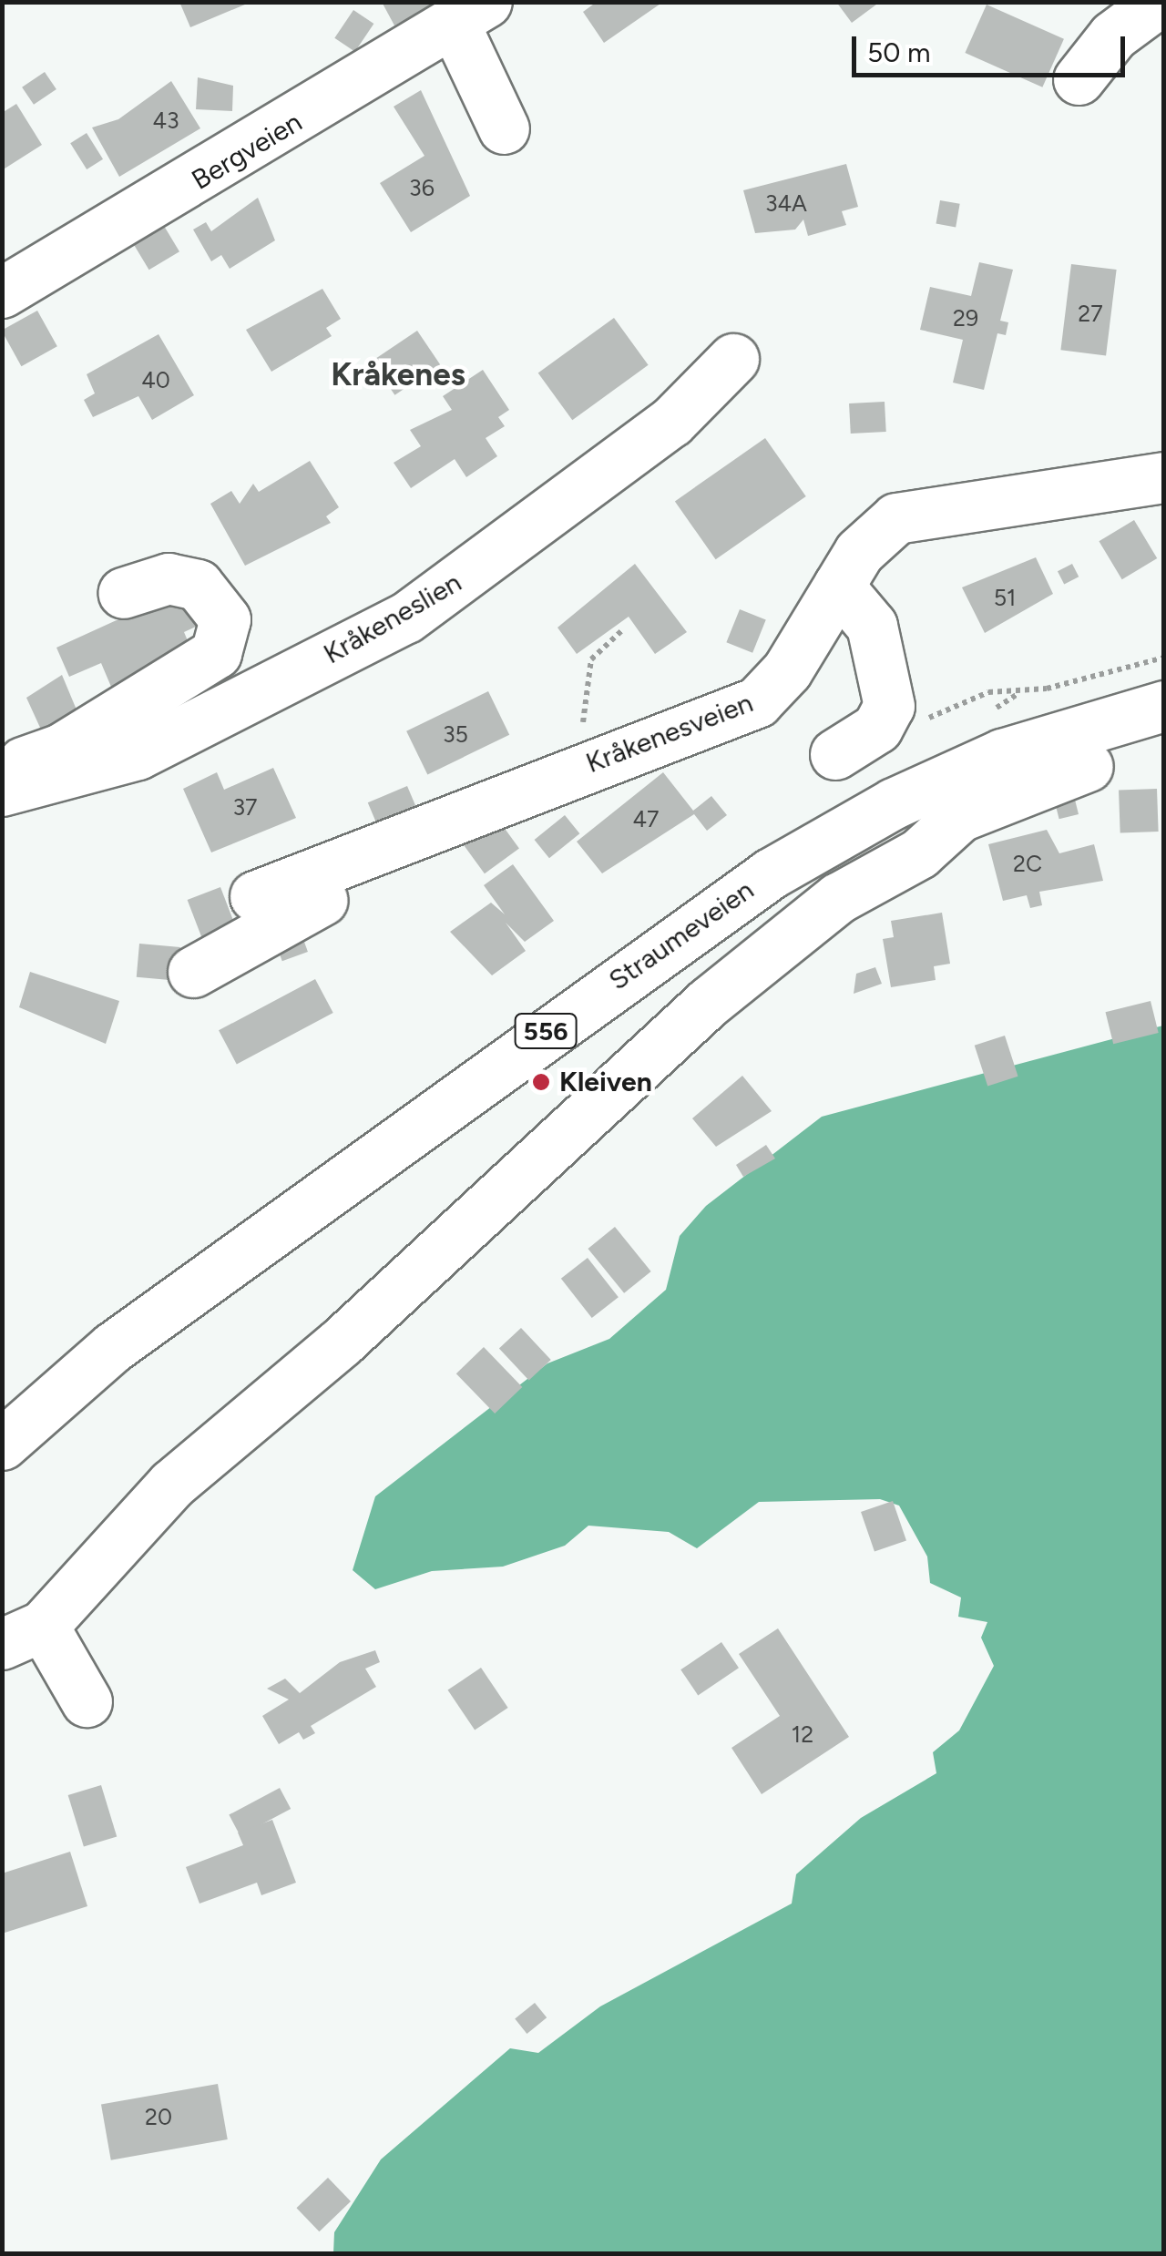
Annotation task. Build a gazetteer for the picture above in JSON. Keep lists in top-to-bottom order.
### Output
{
  "streets": {
    "street": [
      "Bergveien",
      "Kråkeneslien",
      "Kråkenesveien",
      "Straumeveien",
      "556"
    ]
  },
  "districts": ["Kråkenes"],
  "places": ["Kleiven"],
  "house_numbers": [
    "43",
    "36",
    "34A",
    "27",
    "29",
    "40",
    "51",
    "35",
    "37",
    "47",
    "2C",
    "12",
    "20"
  ],
  "scale_bar": "50 m"
}
